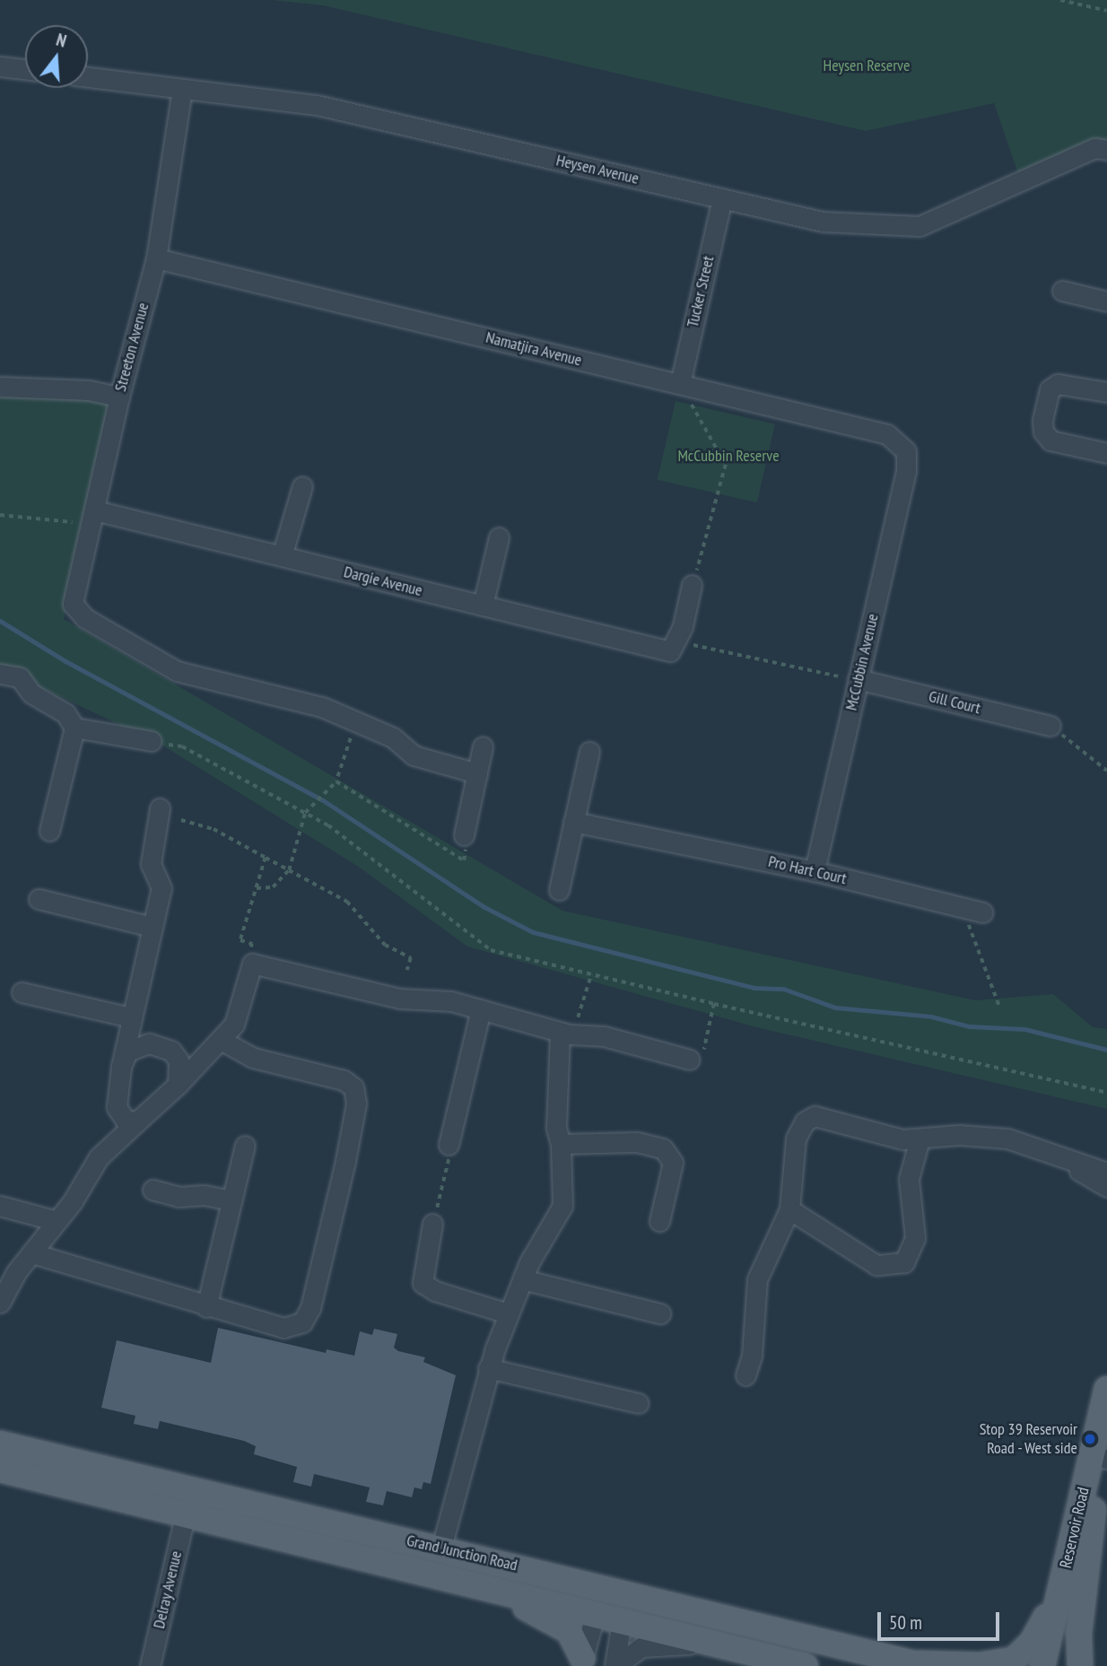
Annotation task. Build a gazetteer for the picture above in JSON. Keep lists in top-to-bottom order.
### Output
{
  "streets": {
    "main road": ["Reservoir Road", "Grand Junction Road"],
    "street": [
      "Heysen Avenue",
      "Tucker Street",
      "Streeton Avenue",
      "Namatjira Avenue",
      "Dargie Avenue",
      "McCubbin Avenue",
      "Gill Court",
      "Pro Hart Court",
      "Delray Avenue"
    ]
  },
  "crossings": [
    ["Heysen Avenue", "Tucker Street"],
    ["Heysen Avenue", "Streeton Avenue"],
    ["Tucker Street", "Namatjira Avenue"],
    ["Streeton Avenue", "Namatjira Avenue"],
    ["Streeton Avenue", "Dargie Avenue"],
    ["Namatjira Avenue", "McCubbin Avenue"],
    ["McCubbin Avenue", "Gill Court"],
    ["McCubbin Avenue", "Pro Hart Court"],
    ["Reservoir Road", "Grand Junction Road"],
    ["Grand Junction Road", "Delray Avenue"]
  ],
  "parks": ["Heysen Reserve", "McCubbin Reserve"],
  "places": ["Stop 39 Reservoir Road - West side"],
  "scale_bar": "50 m",
  "north": "top"
}
